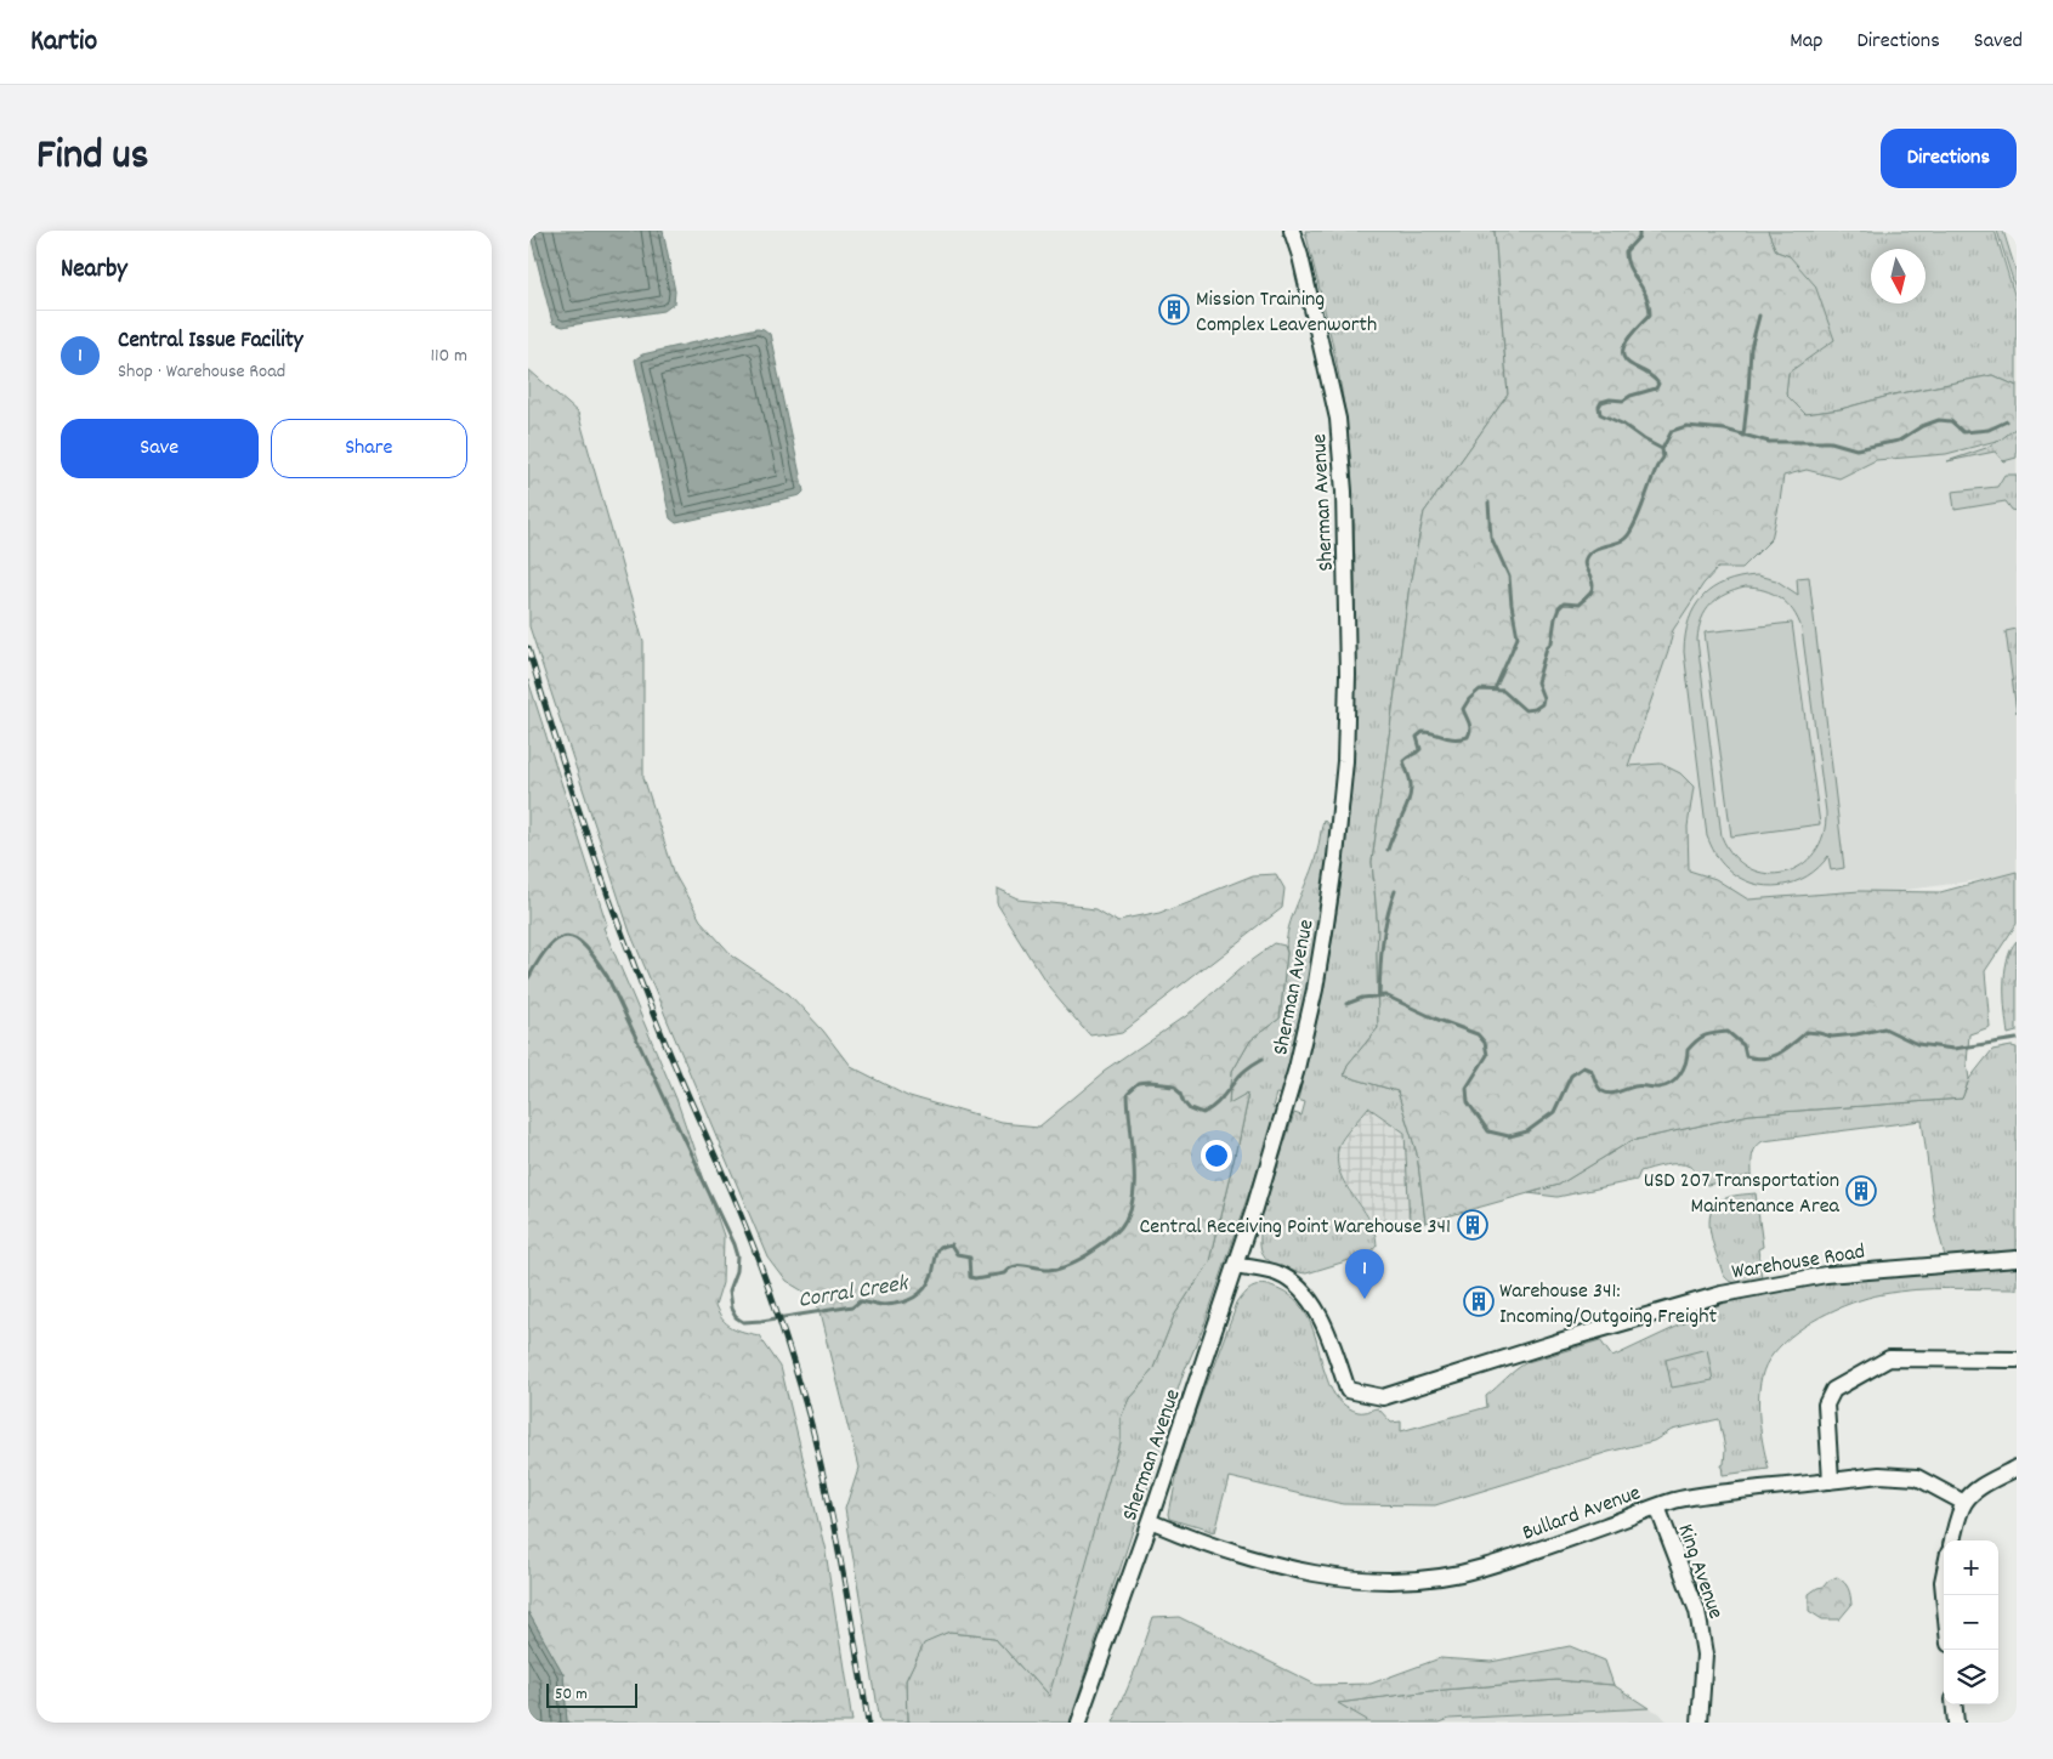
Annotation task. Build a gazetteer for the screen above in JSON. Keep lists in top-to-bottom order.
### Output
{
  "streets": {
    "street": [
      "Sherman Avenue",
      "Warehouse Road",
      "Bullard Avenue",
      "King Avenue"
    ]
  },
  "crossings": [
    ["Sherman Avenue", "Warehouse Road"],
    ["Sherman Avenue", "Bullard Avenue"],
    ["Bullard Avenue", "King Avenue"]
  ],
  "water": ["Corral Creek"],
  "places": {
    "building": [
      "Mission Training Complex Leavenworth",
      "USD 207 Transportation Maintenance Area",
      "Central Receiving Point Warehouse 341",
      "Warehouse 341: Incoming/Outgoing Freight"
    ]
  },
  "scale_bar": "50 m",
  "north": "bottom",
  "page": {
    "header": "Kartio",
    "nav": ["Map", "Directions", "Saved"],
    "title": "Find us",
    "buttons": [
      "Directions",
      ["Save", "Share"]
    ],
    "heading": "Nearby",
    "list": [
      {
        "mark": "1",
        "name": "Central Issue Facility",
        "note": "Shop · Warehouse Road",
        "value": "110 m"
      }
    ],
    "pins": "1",
    "map_buttons": ["+", "−"],
    "scale": "50 m"
  }
}
